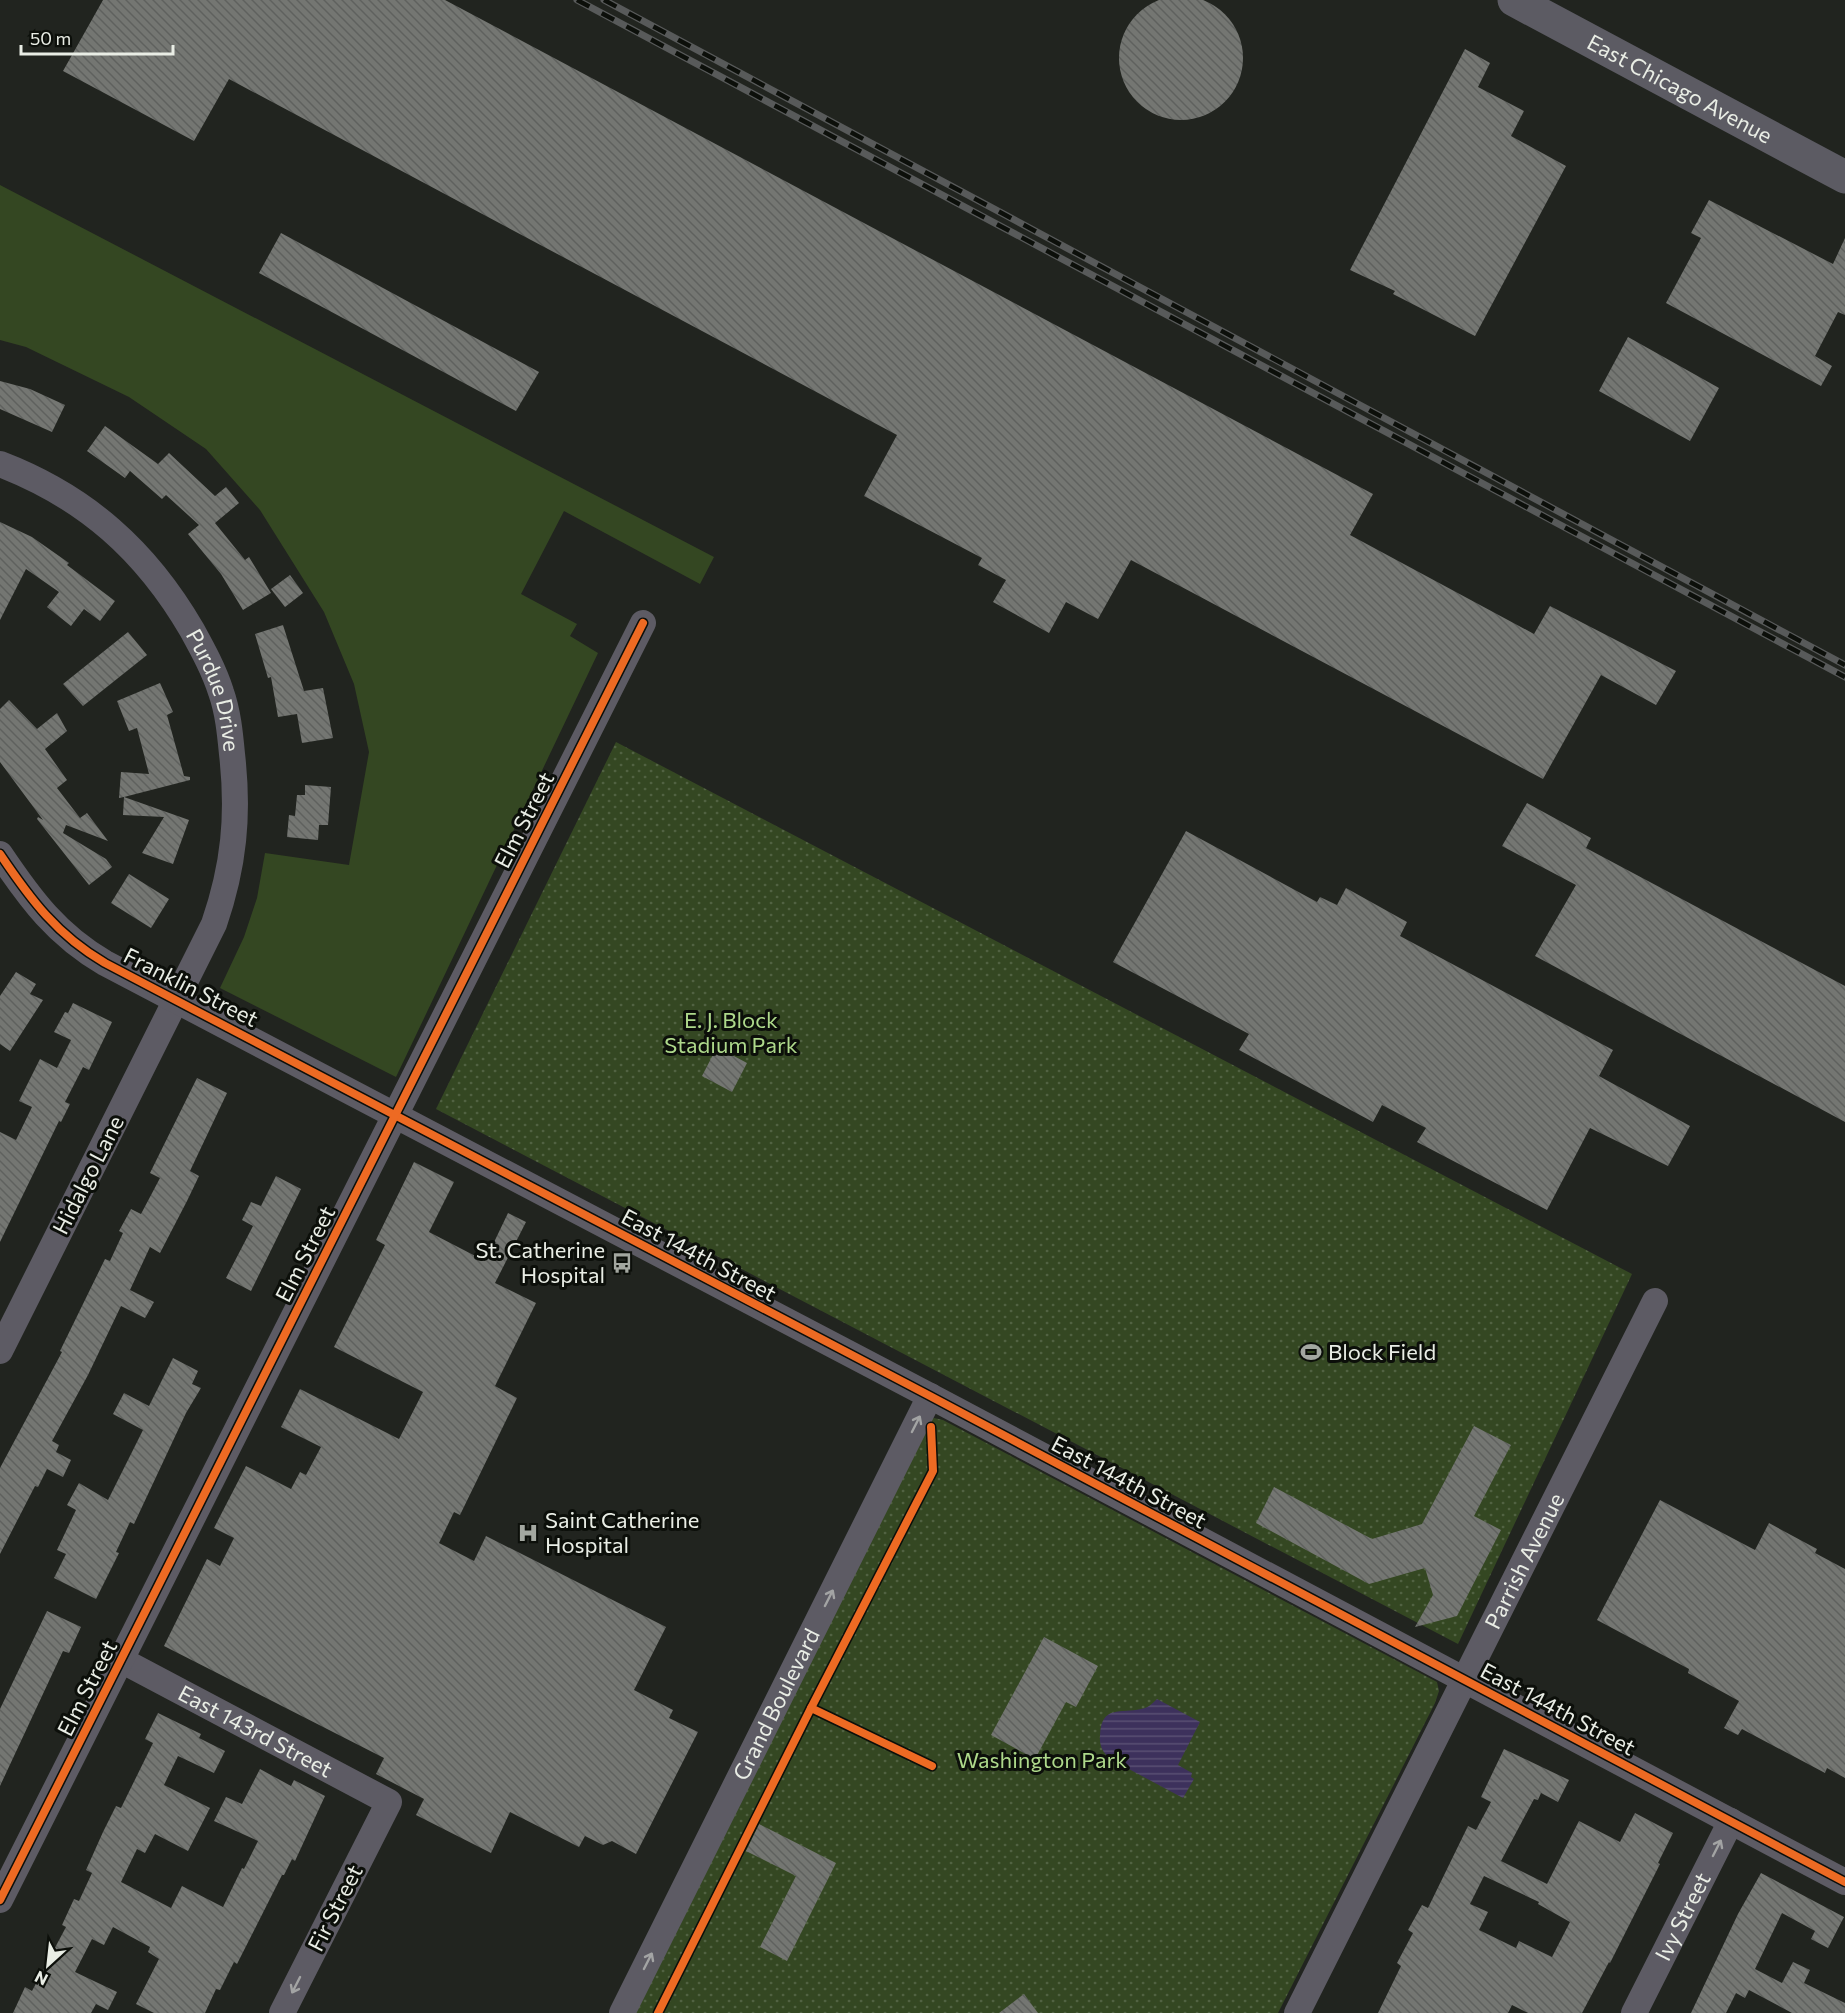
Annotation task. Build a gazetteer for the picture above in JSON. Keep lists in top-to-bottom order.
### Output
{
  "streets": {
    "main road": ["East Chicago Avenue"],
    "street": [
      "Purdue Drive",
      "Elm Street",
      "Franklin Street",
      "Hidalgo Lane",
      "East 144th Street",
      "Parrish Avenue",
      "Grand Boulevard",
      "East 143rd Street",
      "Fir Street",
      "Ivy Street"
    ]
  },
  "crossings": [
    ["Purdue Drive", "Franklin Street"],
    ["Purdue Drive", "Hidalgo Lane"],
    ["Elm Street", "Franklin Street"],
    ["Elm Street", "East 144th Street"],
    ["Elm Street", "East 143rd Street"],
    ["Franklin Street", "Hidalgo Lane"],
    ["Franklin Street", "East 144th Street"],
    ["East 144th Street", "Parrish Avenue"],
    ["East 144th Street", "Grand Boulevard"],
    ["East 144th Street", "Ivy Street"],
    ["East 143rd Street", "Fir Street"]
  ],
  "one_way": ["Grand Boulevard", "Fir Street", "Ivy Street"],
  "parks": ["E. J. Block Stadium Park", "Washington Park"],
  "places": {
    "bus stop": ["St. Catherine Hospital"],
    "sports": ["Block Field"],
    "hospital": ["Saint Catherine Hospital"]
  },
  "scale_bar": "50 m",
  "north": "bottom left"
}
